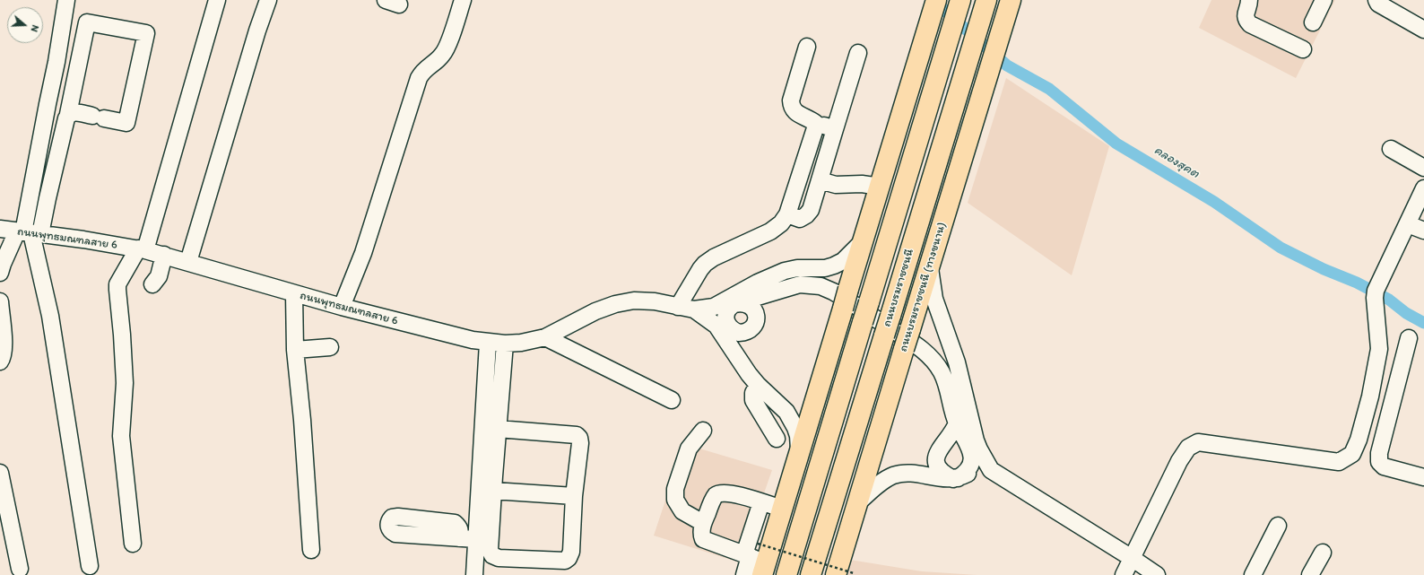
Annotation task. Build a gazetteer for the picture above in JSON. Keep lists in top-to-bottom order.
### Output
{
  "streets": {
    "main road": ["ถนนบรมราชชนนี (ทางขนาน)", "ถนนบรมราชชนนี"],
    "street": ["ถนนพุทธมณฑลสาย 6"]
  },
  "water": ["คลองสุคต"],
  "north": "right"
}
